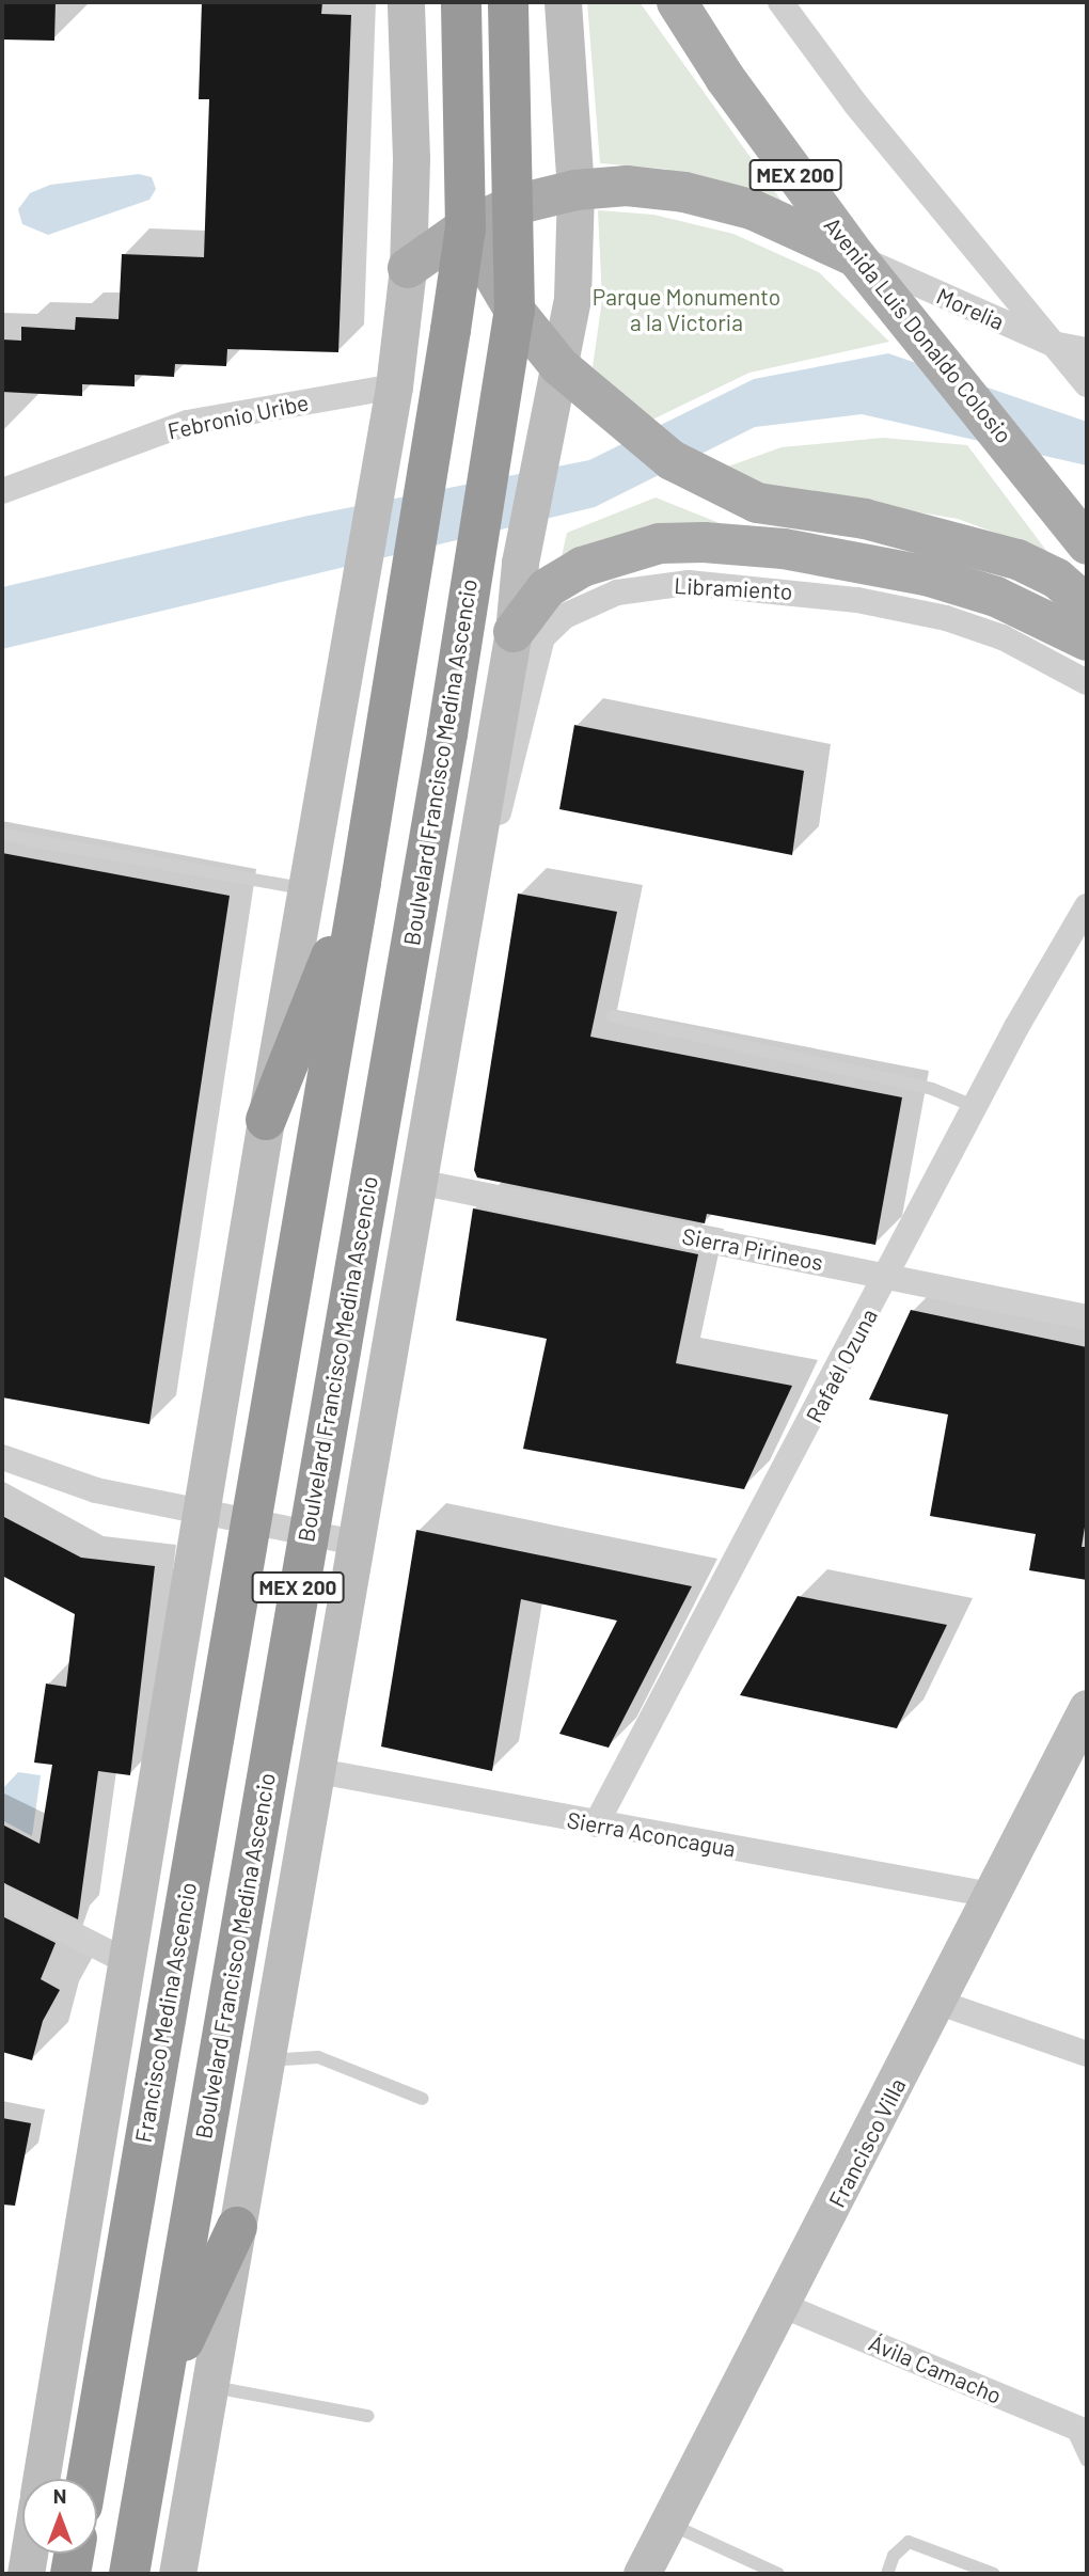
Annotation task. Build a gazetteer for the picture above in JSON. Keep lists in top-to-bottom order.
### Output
{
  "streets": {
    "highway": ["MEX 200", "Boulvelard Francisco Medina Ascencio", "Francisco Medina Ascencio"],
    "main road": ["Avenida Luis Donaldo Colosio"],
    "street": [
      "Morelia",
      "Febronio Uribe",
      "Libramiento",
      "Sierra Pirineos",
      "Rafaél Ozuna",
      "Sierra Aconcagua",
      "Francisco Villa",
      "Ávila Camacho"
    ]
  },
  "crossings": [
    ["MEX 200", "Boulvelard Francisco Medina Ascencio"],
    ["MEX 200", "Francisco Medina Ascencio"],
    ["Morelia", "Avenida Luis Donaldo Colosio"],
    ["Sierra Pirineos", "Rafaél Ozuna"],
    ["Rafaél Ozuna", "Sierra Aconcagua"],
    ["Sierra Aconcagua", "Francisco Villa"],
    ["Francisco Villa", "Ávila Camacho"]
  ],
  "parks": ["Parque Monumento a la Victoria"],
  "north": "top"
}
